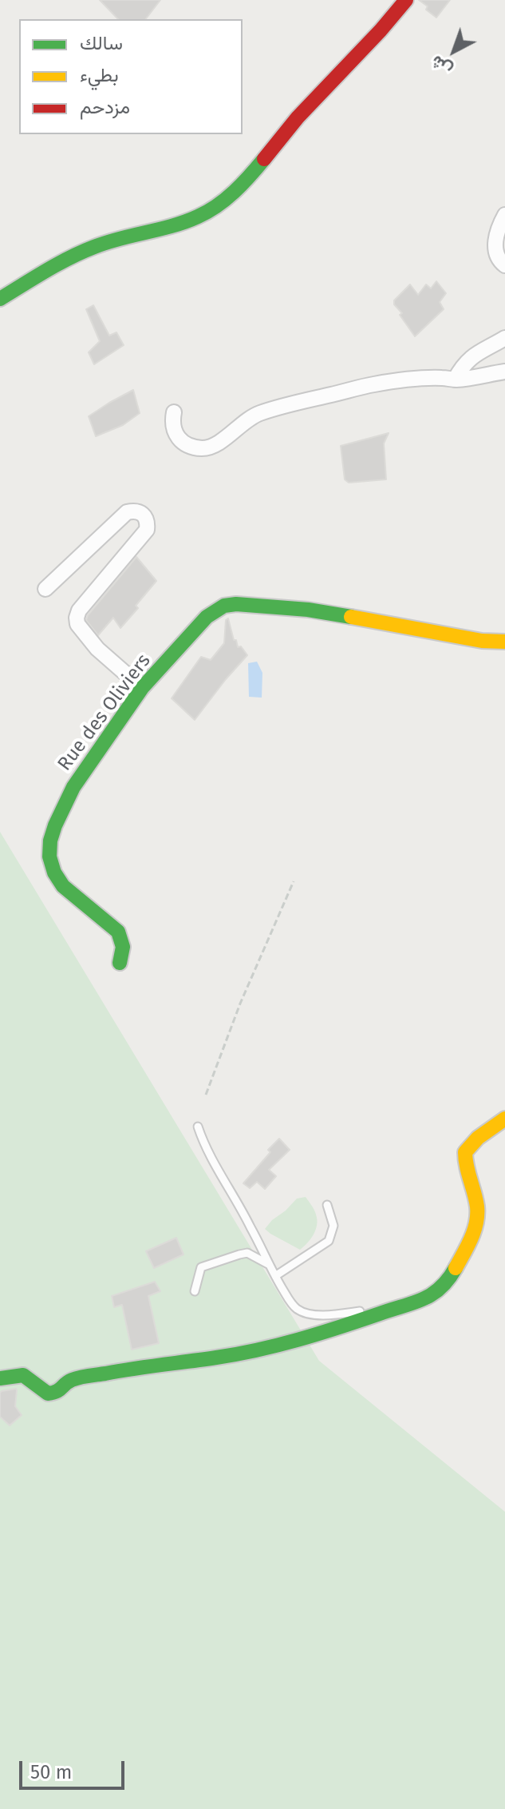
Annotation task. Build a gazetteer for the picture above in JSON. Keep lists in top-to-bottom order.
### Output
{
  "streets": {
    "street": ["Rue des Oliviers"]
  },
  "legend": ["سالك", "بطيء", "مزدحم"],
  "scale_bar": "50 m",
  "north": "bottom left"
}
